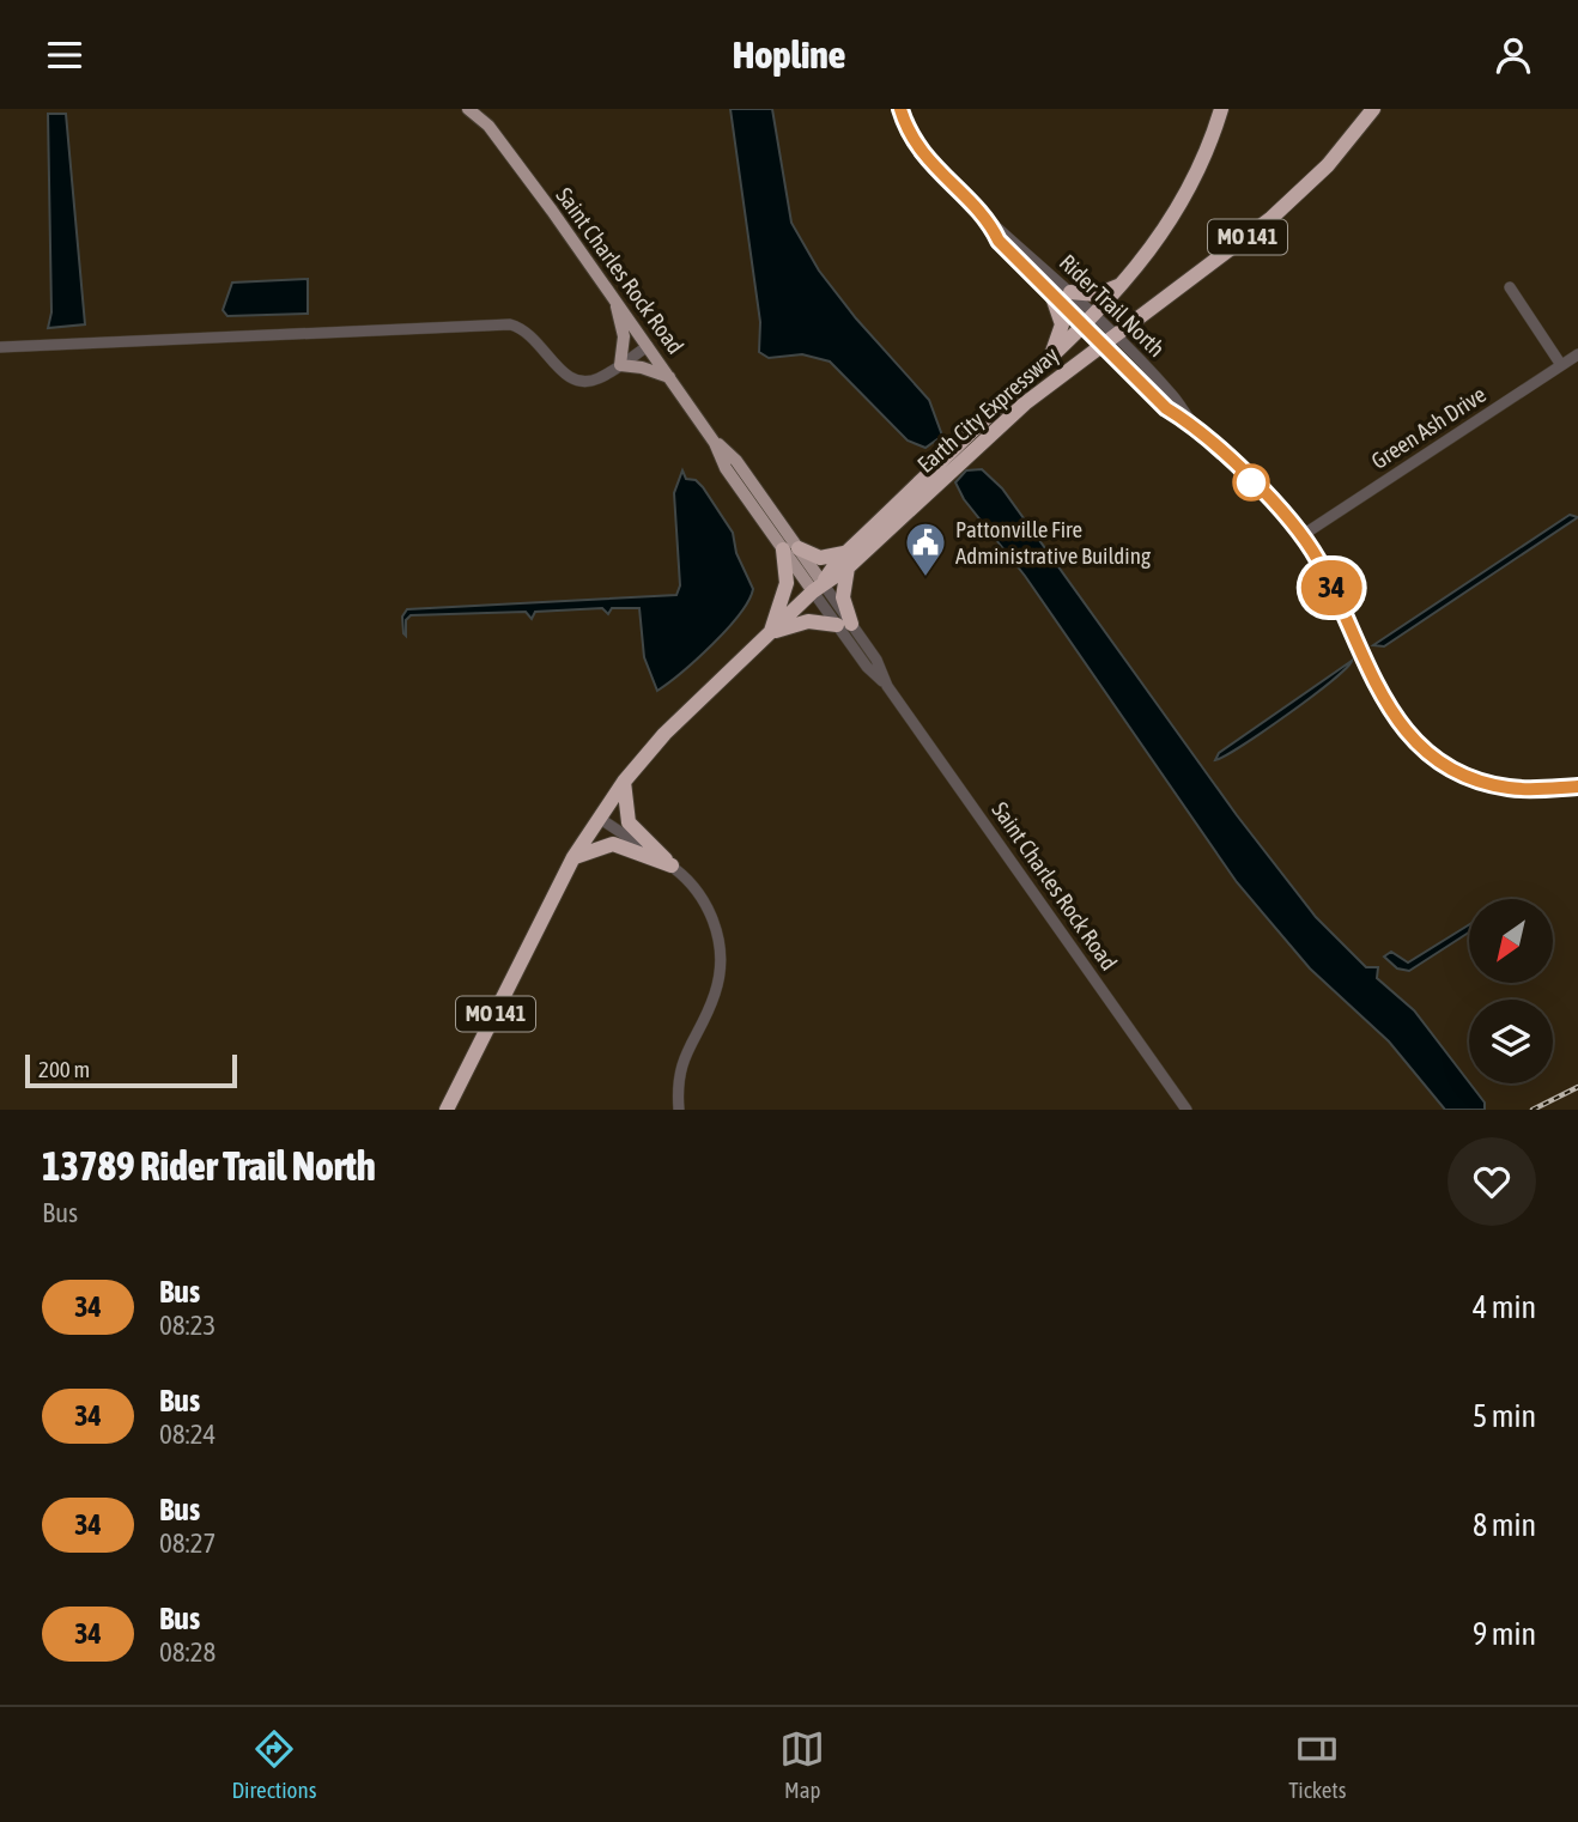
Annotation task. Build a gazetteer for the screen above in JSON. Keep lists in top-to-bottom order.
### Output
{
  "streets": {
    "highway": ["MO 141", "Earth City Expressway"],
    "main road": ["Saint Charles Rock Road"],
    "street": ["Rider Trail North", "Green Ash Drive"]
  },
  "crossings": [
    ["Saint Charles Rock Road", "Earth City Expressway"],
    ["Rider Trail North", "Earth City Expressway"],
    ["Rider Trail North", "Green Ash Drive"]
  ],
  "places": {
    "public building": ["Pattonville Fire Administrative Building"]
  },
  "lines": ["bus line 34"],
  "scale_bar": "200 m",
  "north": "bottom left",
  "page": {
    "header": "Hopline",
    "on_map": "34",
    "scale": "200 m",
    "heading": ["13789 Rider Trail North", "Bus"],
    "list": [
      {
        "mark": "34",
        "name": "Bus",
        "note": "08:23",
        "value": "4 min"
      },
      {
        "mark": "34",
        "name": "Bus",
        "note": "08:24",
        "value": "5 min"
      },
      {
        "mark": "34",
        "name": "Bus",
        "note": "08:27",
        "value": "8 min"
      },
      {
        "mark": "34",
        "name": "Bus",
        "note": "08:28",
        "value": "9 min"
      }
    ],
    "tabs": ["Directions", "Map", "Tickets"]
  }
}
